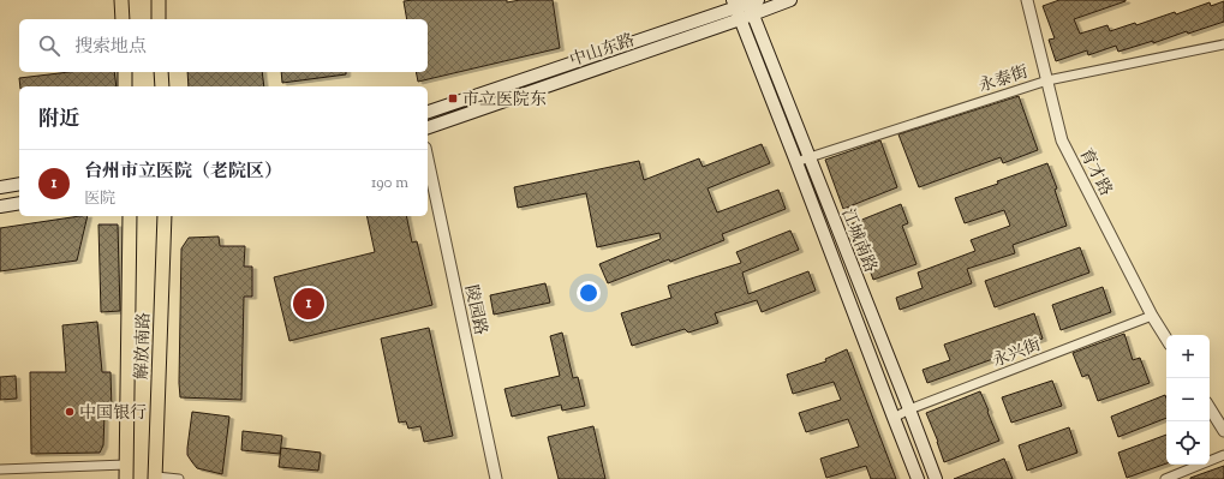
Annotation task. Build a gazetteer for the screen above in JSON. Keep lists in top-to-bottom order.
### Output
{
  "streets": {
    "main road": ["中山东路", "江城南路", "解放南路"],
    "street": [
      "永泰街",
      "育才路",
      "陵园路",
      "永兴街"
    ]
  },
  "crossings": [
    ["中山东路", "江城南路"],
    ["永泰街", "育才路"],
    ["永泰街", "江城南路"],
    ["育才路", "永兴街"],
    ["江城南路", "永兴街"]
  ],
  "places": {
    "transit": ["市立医院东"],
    "other": ["中国银行"]
  },
  "page": {
    "search": "搜索地点",
    "heading": "附近",
    "list": [
      {
        "mark": "1",
        "name": "台州市立医院（老院区）",
        "note": "医院",
        "value": "190 m"
      }
    ],
    "pins": "1",
    "map_buttons": ["+", "−"]
  }
}
